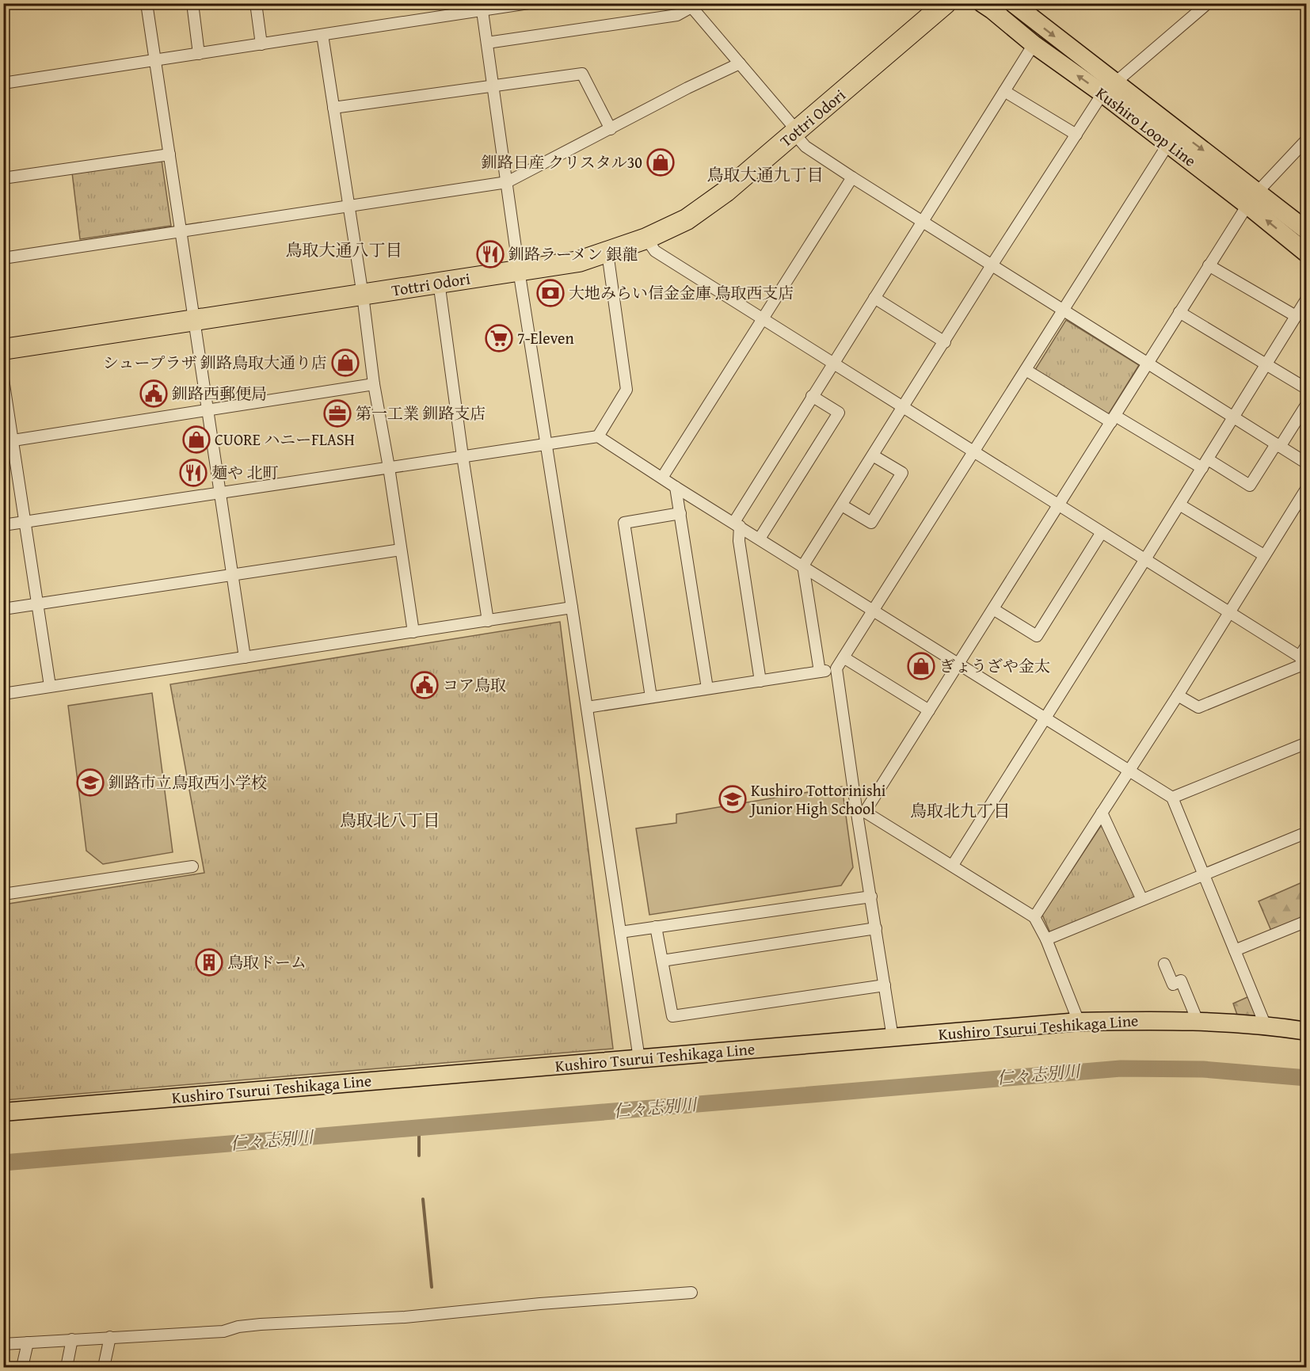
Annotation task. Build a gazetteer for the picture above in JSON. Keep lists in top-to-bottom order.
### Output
{
  "streets": {
    "highway": ["Tottri Odori"],
    "main road": ["Kushiro Loop Line", "Kushiro Tsurui Teshikaga Line"]
  },
  "districts": [
    "鳥取大通九丁目",
    "鳥取大通八丁目",
    "鳥取北九丁目",
    "鳥取北八丁目"
  ],
  "water": ["仁々志別川"],
  "places": {
    "shop": [
      "釧路日産 クリスタル30",
      "シュープラザ 釧路鳥取大通り店",
      "CUORE ハニーFLASH",
      "ぎょうざや金太"
    ],
    "restaurant": ["釧路ラーメン 銀龍", "麺や 北町"],
    "bank": ["大地みらい信金金庫 鳥取西支店"],
    "supermarket": ["7-Eleven"],
    "public building": ["釧路西郵便局", "コア鳥取"],
    "office": ["第一工業 釧路支店"],
    "school or university": ["釧路市立鳥取西小学校", "Kushiro Tottorinishi Junior High School"],
    "building": ["鳥取ドーム"]
  }
}
